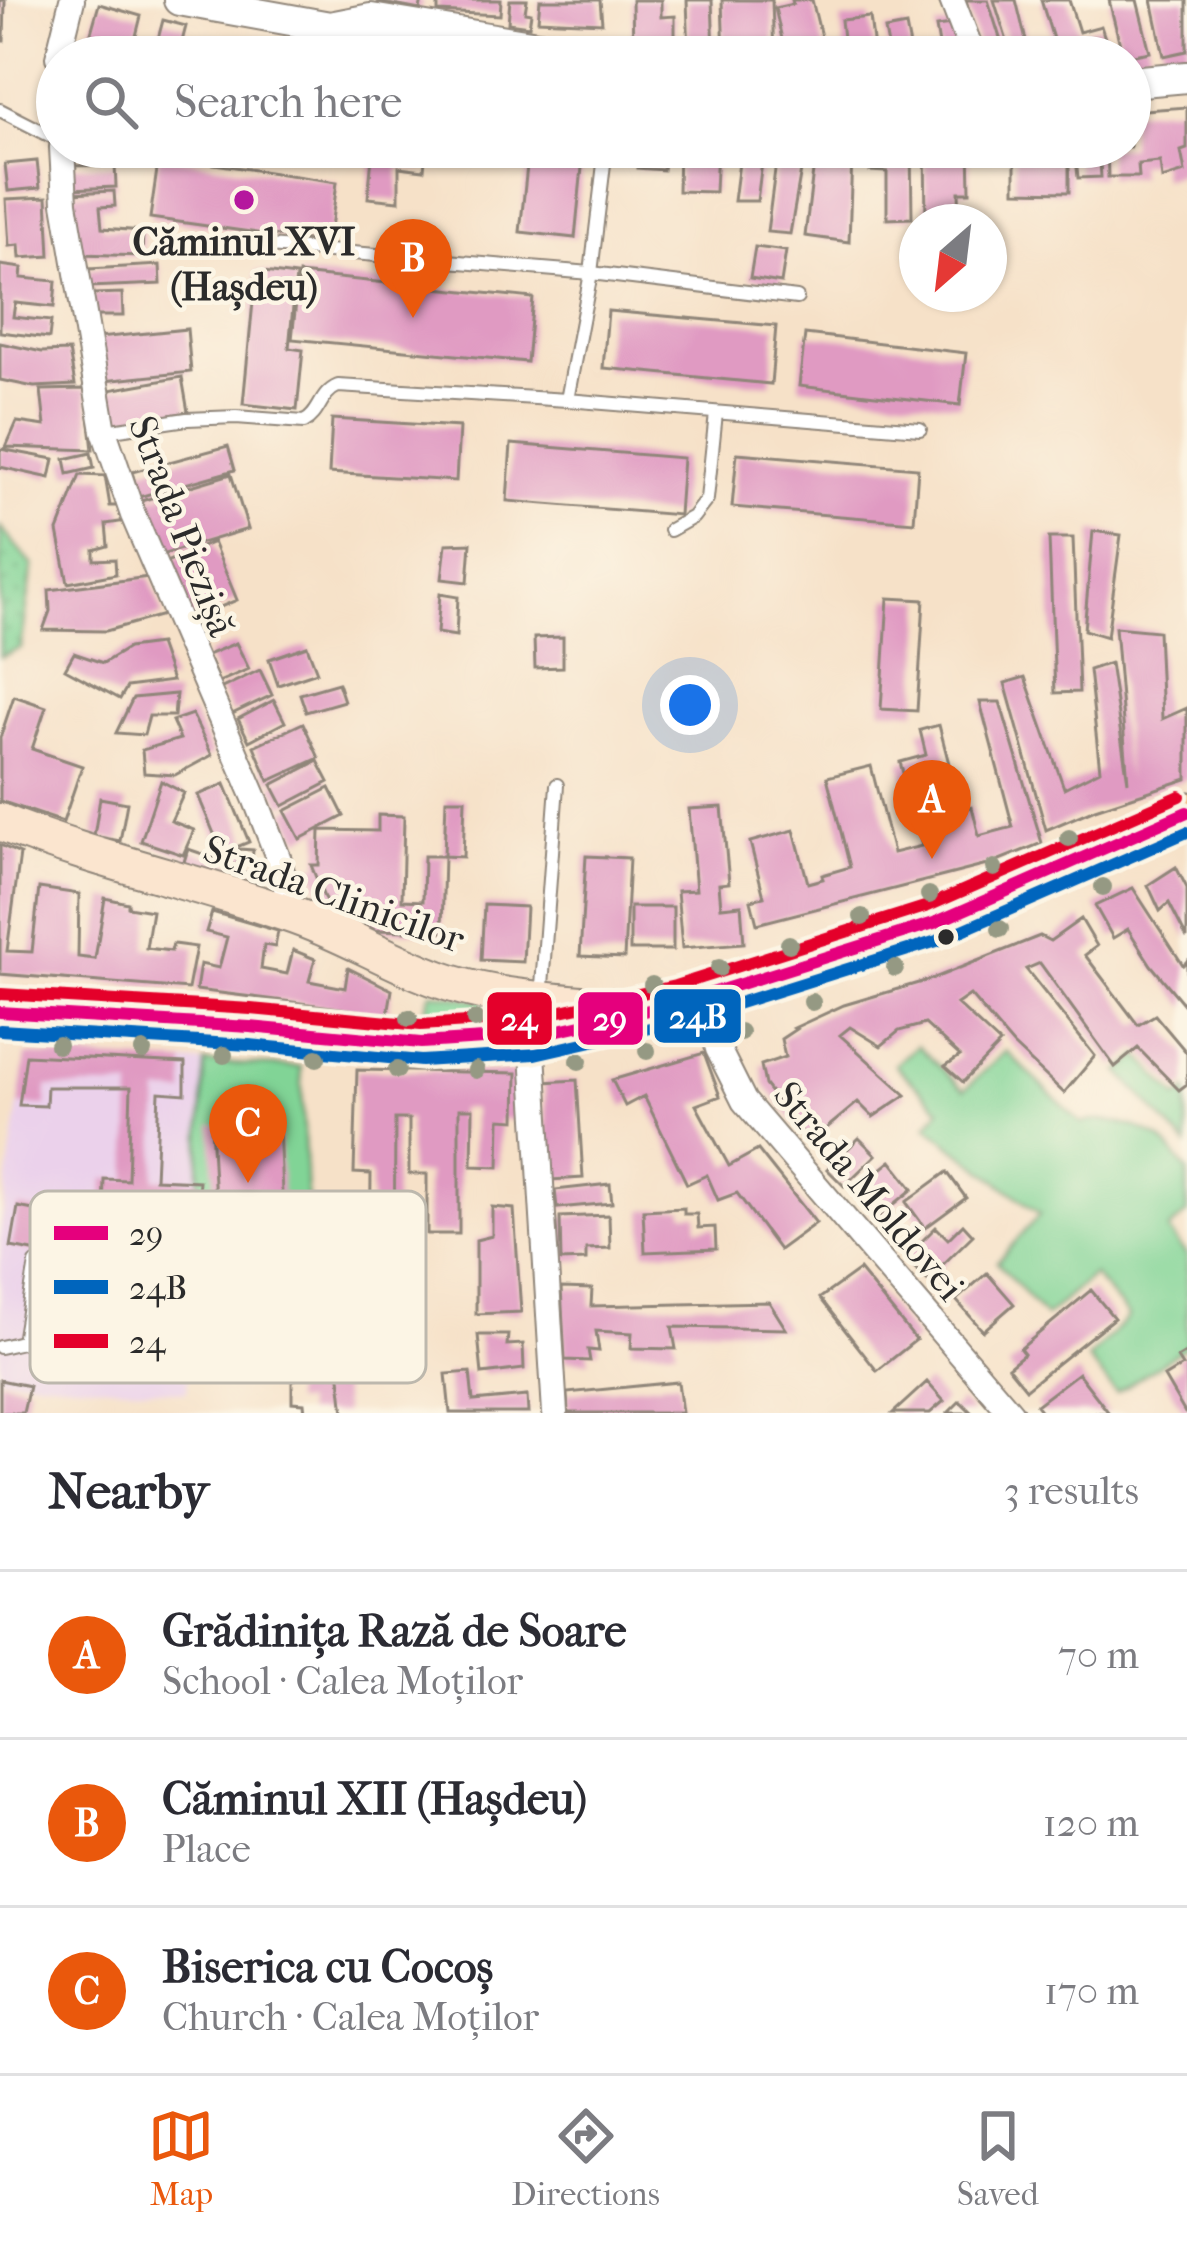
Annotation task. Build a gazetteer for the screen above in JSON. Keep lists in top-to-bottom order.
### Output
{
  "streets": {
    "main road": ["Strada Clinicilor"],
    "street": ["Strada Piezișă", "Strada Moldovei"]
  },
  "crossings": [
    ["Strada Piezișă", "Strada Clinicilor"]
  ],
  "places": ["Căminul XVI (Hașdeu)"],
  "lines": ["transit line 24", "transit line 29", "transit line 24B"],
  "legend": ["29", "24B", "24"],
  "north": "bottom left",
  "page": {
    "search": "Search here",
    "pins": ["B", "A", "C"],
    "heading": ["Nearby", "3 results"],
    "list": [
      {
        "mark": "A",
        "name": "Grădinița Rază de Soare",
        "note": "School · Calea Moților",
        "value": "70 m"
      },
      {
        "mark": "B",
        "name": "Căminul XII (Hașdeu)",
        "note": "Place",
        "value": "120 m"
      },
      {
        "mark": "C",
        "name": "Biserica cu Cocoș",
        "note": "Church · Calea Moților",
        "value": "170 m"
      }
    ],
    "nav": ["Map", "Directions", "Saved"]
  }
}
